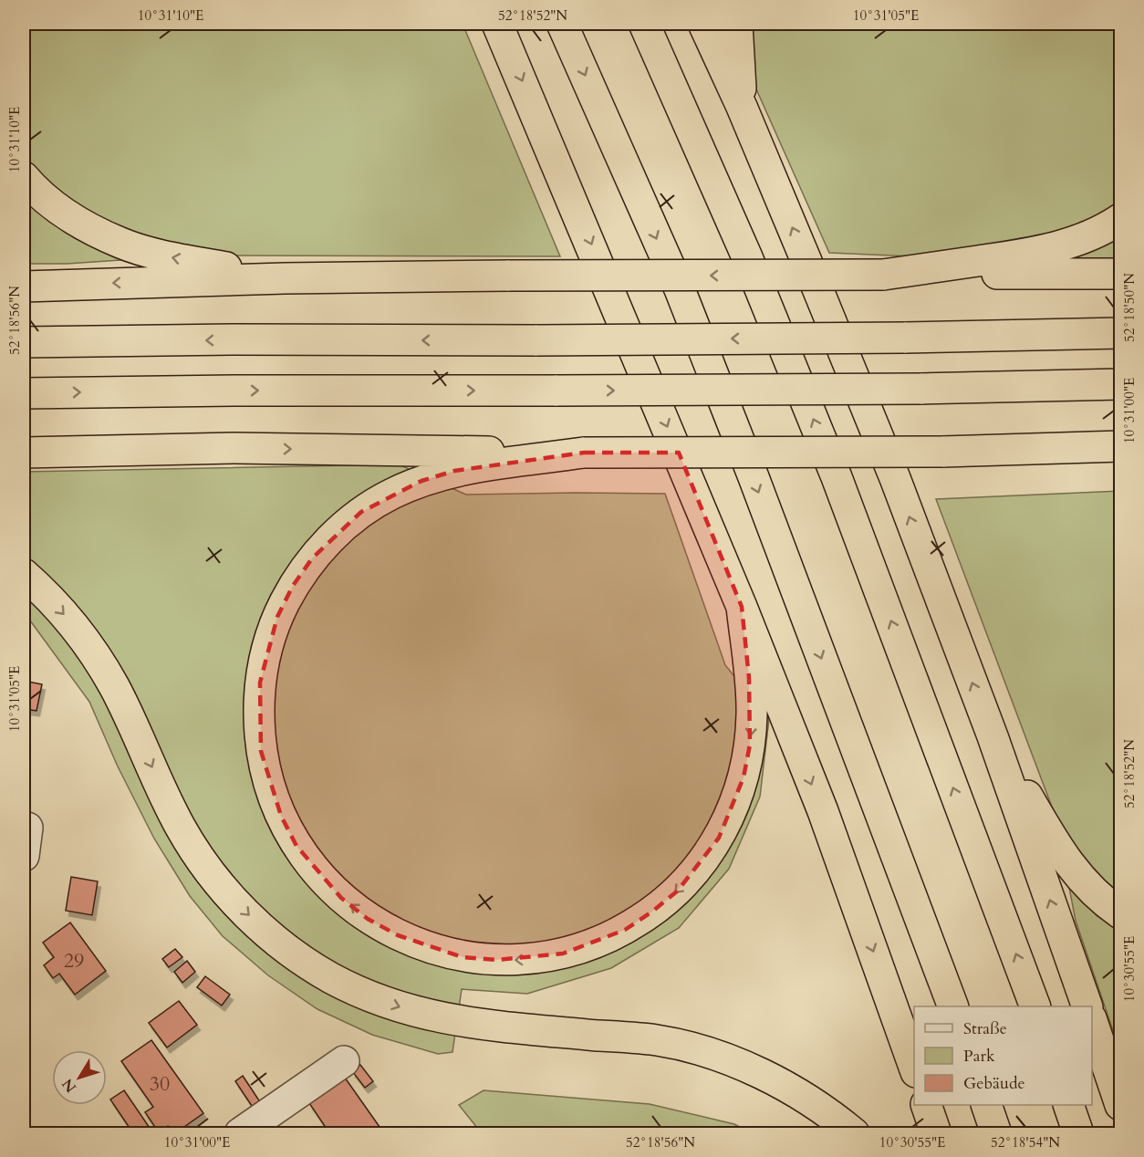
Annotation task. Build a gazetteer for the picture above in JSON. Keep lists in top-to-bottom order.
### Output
{
  "house_numbers": ["29", "30"],
  "legend": ["Straße", "Park", "Gebäude"],
  "north": "bottom left",
  "coordinates": [
    "10°31'10\"E",
    "52°18'52\"N",
    "10°31'05\"E",
    "52°18'50\"N",
    "52°18'56\"N",
    "10°31'00\"E",
    "10°30'55\"E",
    "52°18'54\"N"
  ]
}
